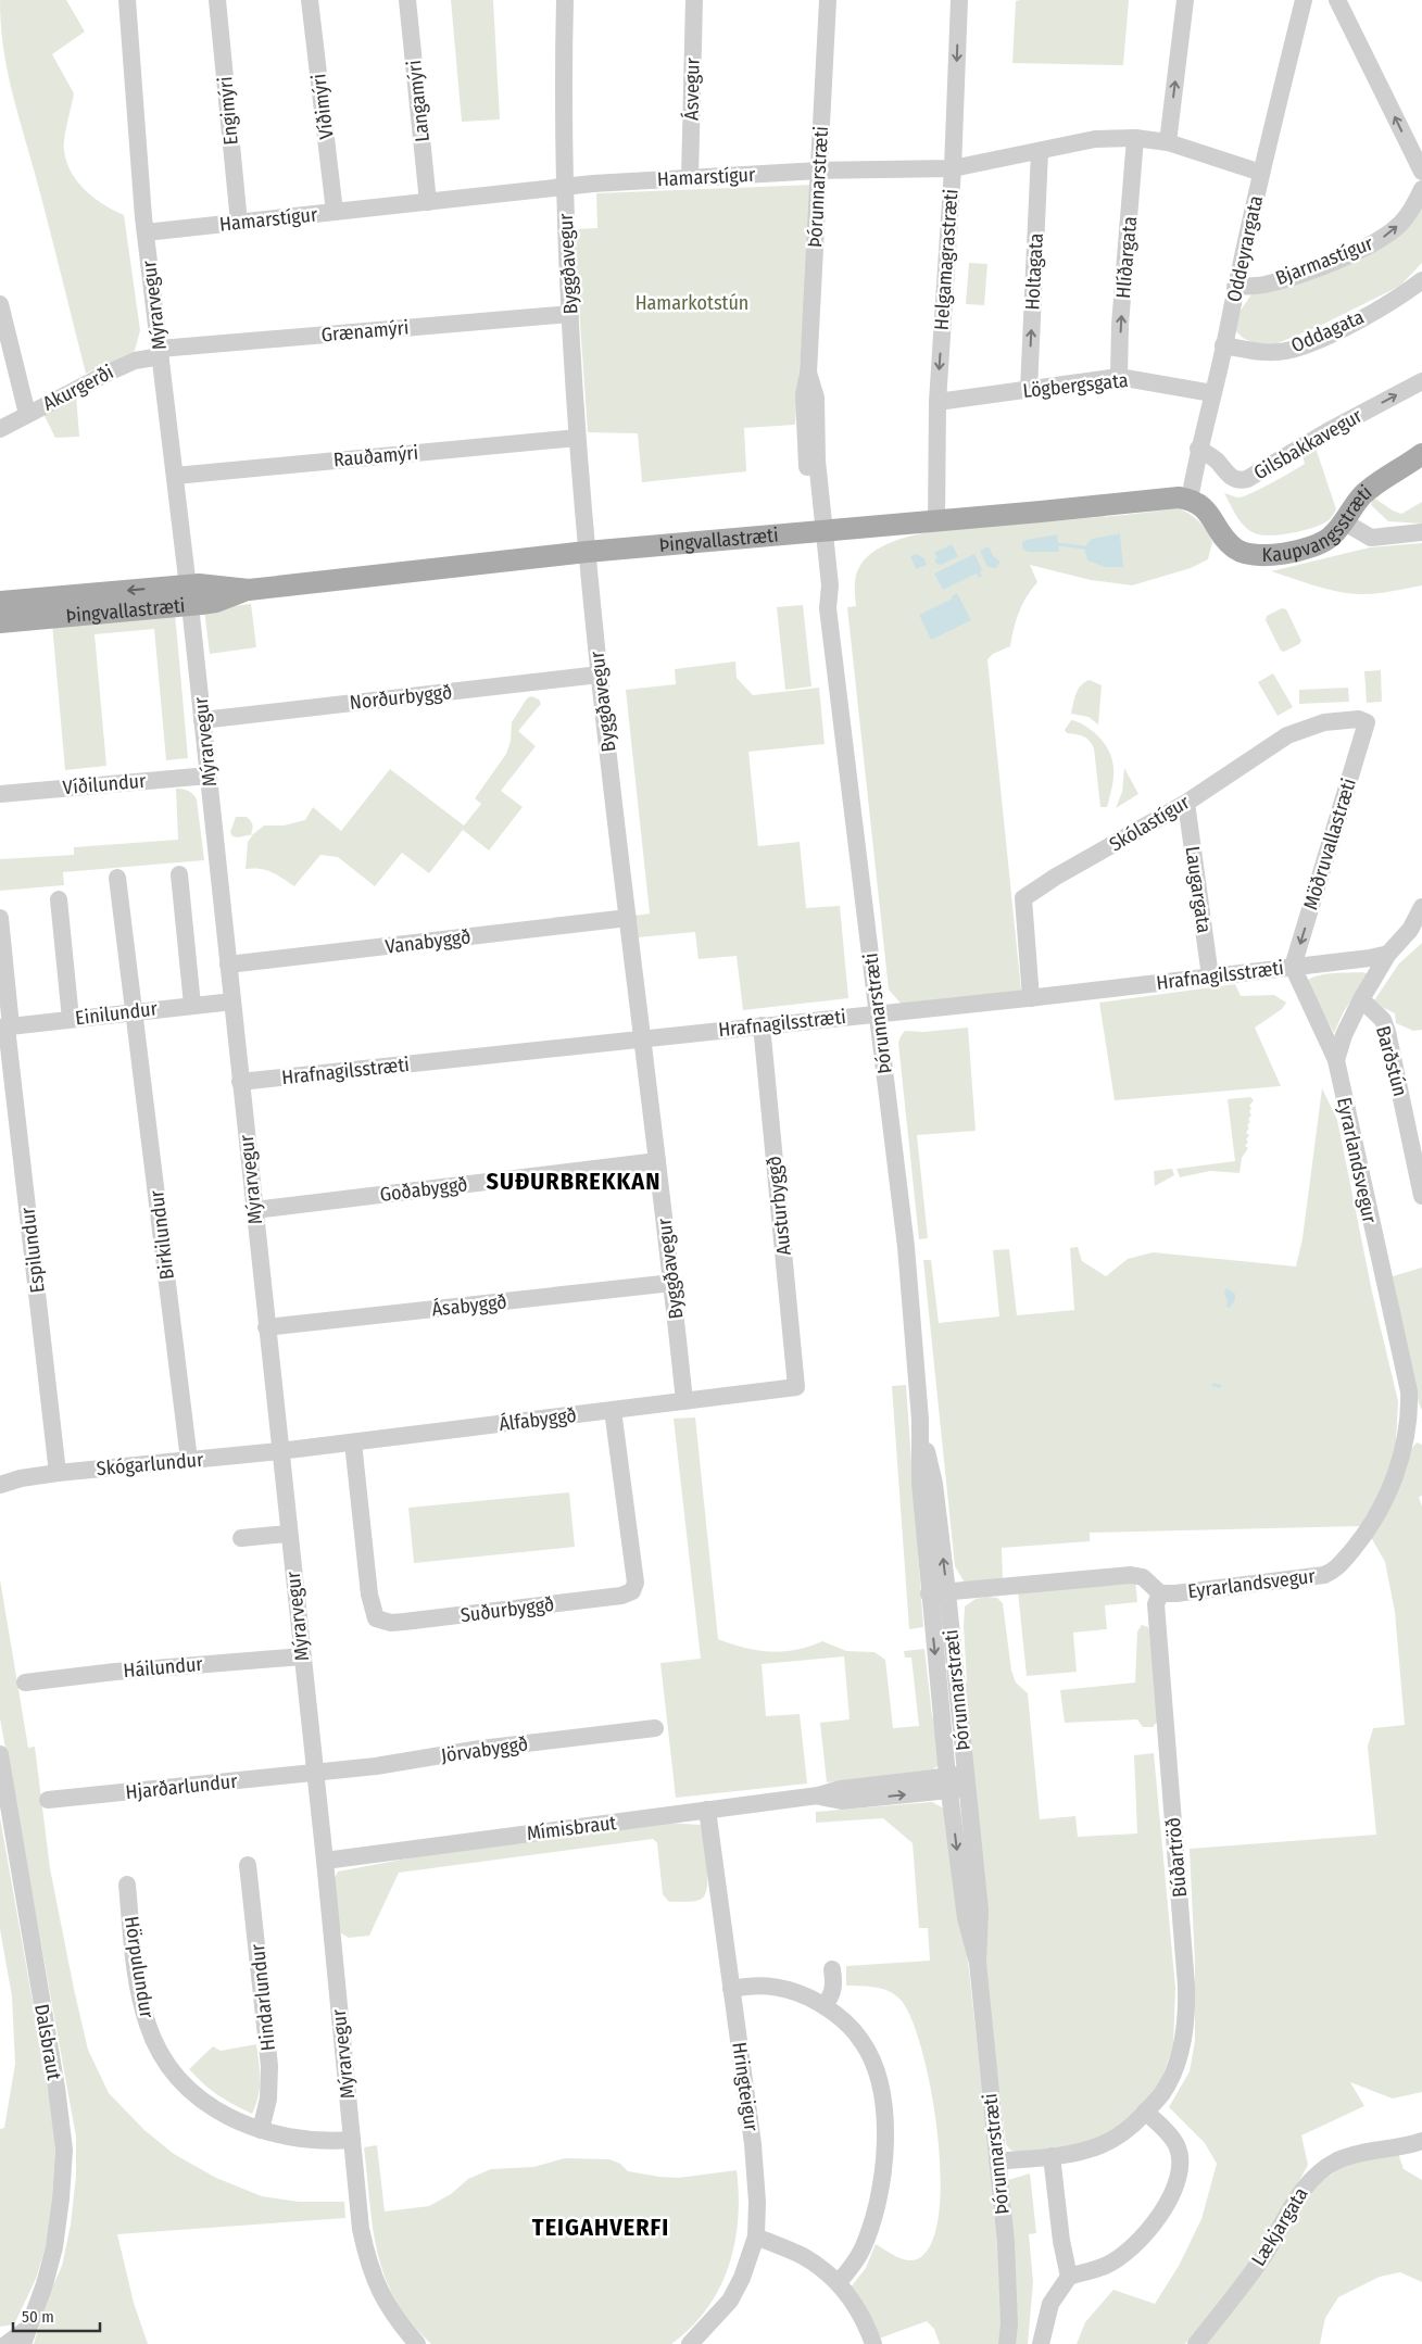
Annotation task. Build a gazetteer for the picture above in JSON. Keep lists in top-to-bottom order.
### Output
{
  "streets": {
    "main road": ["Kaupvangsstræti", "Þingvallastræti"],
    "street": [
      "Ásvegur",
      "Langamýri",
      "Víðimýri",
      "Engimýri",
      "Hamarstígur",
      "Þórunnarstræti",
      "Oddeyrargata",
      "Hlíðargata",
      "Helgamagrastræti",
      "Bjarmastígur",
      "Byggðavegur",
      "Holtagata",
      "Mýrarvegur",
      "Grænamýri",
      "Oddagata",
      "Lögbergsgata",
      "Akurgerði",
      "Gilsbakkavegur",
      "Rauðamýri",
      "Norðurbyggð",
      "Víðilundur",
      "Skólastígur",
      "Möðruvallastræti",
      "Laugargata",
      "Vanabyggð",
      "Hrafnagilsstræti",
      "Einilundur",
      "Barðstún",
      "Eyrarlandsvegur",
      "Goðabyggð",
      "Austurbyggð",
      "Birkilundur",
      "Espilundur",
      "Ásabyggð",
      "Álfabyggð",
      "Skógarlundur",
      "Suðurbyggð",
      "Háilundur",
      "Jörvabyggð",
      "Hjarðarlundur",
      "Mímisbraut",
      "Búðartröð",
      "Hörpulundur",
      "Hindarlundur",
      "Dalsbraut",
      "Hringteigur",
      "Lækjargata"
    ]
  },
  "crossings": [
    ["Ásvegur", "Hamarstígur"],
    ["Langamýri", "Hamarstígur"],
    ["Víðimýri", "Hamarstígur"],
    ["Engimýri", "Hamarstígur"],
    ["Hamarstígur", "Þórunnarstræti"],
    ["Hamarstígur", "Oddeyrargata"],
    ["Hamarstígur", "Hlíðargata"],
    ["Hamarstígur", "Helgamagrastræti"],
    ["Hamarstígur", "Byggðavegur"],
    ["Hamarstígur", "Holtagata"],
    ["Hamarstígur", "Mýrarvegur"],
    ["Þórunnarstræti", "Þingvallastræti"],
    ["Þórunnarstræti", "Hrafnagilsstræti"],
    ["Þórunnarstræti", "Eyrarlandsvegur"],
    ["Þórunnarstræti", "Mímisbraut"],
    ["Þórunnarstræti", "Búðartröð"],
    ["Oddeyrargata", "Bjarmastígur"],
    ["Oddeyrargata", "Oddagata"],
    ["Oddeyrargata", "Lögbergsgata"],
    ["Oddeyrargata", "Gilsbakkavegur"],
    ["Oddeyrargata", "Kaupvangsstræti"],
    ["Oddeyrargata", "Þingvallastræti"],
    ["Hlíðargata", "Lögbergsgata"],
    ["Helgamagrastræti", "Lögbergsgata"],
    ["Helgamagrastræti", "Þingvallastræti"],
    ["Byggðavegur", "Grænamýri"],
    ["Byggðavegur", "Rauðamýri"],
    ["Byggðavegur", "Þingvallastræti"],
    ["Byggðavegur", "Norðurbyggð"],
    ["Byggðavegur", "Vanabyggð"],
    ["Byggðavegur", "Hrafnagilsstræti"],
    ["Byggðavegur", "Goðabyggð"],
    ["Byggðavegur", "Ásabyggð"],
    ["Byggðavegur", "Álfabyggð"],
    ["Holtagata", "Lögbergsgata"],
    ["Mýrarvegur", "Grænamýri"],
    ["Mýrarvegur", "Akurgerði"],
    ["Mýrarvegur", "Rauðamýri"],
    ["Mýrarvegur", "Þingvallastræti"],
    ["Mýrarvegur", "Norðurbyggð"],
    ["Mýrarvegur", "Víðilundur"],
    ["Mýrarvegur", "Vanabyggð"],
    ["Mýrarvegur", "Hrafnagilsstræti"],
    ["Mýrarvegur", "Einilundur"],
    ["Mýrarvegur", "Goðabyggð"],
    ["Mýrarvegur", "Ásabyggð"],
    ["Mýrarvegur", "Álfabyggð"],
    ["Mýrarvegur", "Skógarlundur"],
    ["Mýrarvegur", "Háilundur"],
    ["Mýrarvegur", "Jörvabyggð"],
    ["Mýrarvegur", "Hjarðarlundur"],
    ["Mýrarvegur", "Mímisbraut"],
    ["Mýrarvegur", "Hörpulundur"],
    ["Grænamýri", "Akurgerði"],
    ["Kaupvangsstræti", "Þingvallastræti"],
    ["Skólastígur", "Möðruvallastræti"],
    ["Skólastígur", "Laugargata"],
    ["Skólastígur", "Hrafnagilsstræti"],
    ["Möðruvallastræti", "Hrafnagilsstræti"],
    ["Möðruvallastræti", "Eyrarlandsvegur"],
    ["Laugargata", "Hrafnagilsstræti"],
    ["Hrafnagilsstræti", "Eyrarlandsvegur"],
    ["Hrafnagilsstræti", "Austurbyggð"],
    ["Einilundur", "Birkilundur"],
    ["Einilundur", "Espilundur"],
    ["Barðstún", "Eyrarlandsvegur"],
    ["Eyrarlandsvegur", "Búðartröð"],
    ["Austurbyggð", "Álfabyggð"],
    ["Birkilundur", "Skógarlundur"],
    ["Espilundur", "Skógarlundur"],
    ["Álfabyggð", "Skógarlundur"],
    ["Álfabyggð", "Suðurbyggð"],
    ["Jörvabyggð", "Hjarðarlundur"],
    ["Mímisbraut", "Hringteigur"],
    ["Hörpulundur", "Hindarlundur"]
  ],
  "one_way": [
    "Hlíðargata",
    "Helgamagrastræti",
    "Bjarmastígur",
    "Holtagata",
    "Gilsbakkavegur",
    "Möðruvallastræti"
  ],
  "districts": ["SUÐURBREKKAN", "TEIGAHVERFI"],
  "parks": ["Hamarkotstún"],
  "scale_bar": "50 m"
}
